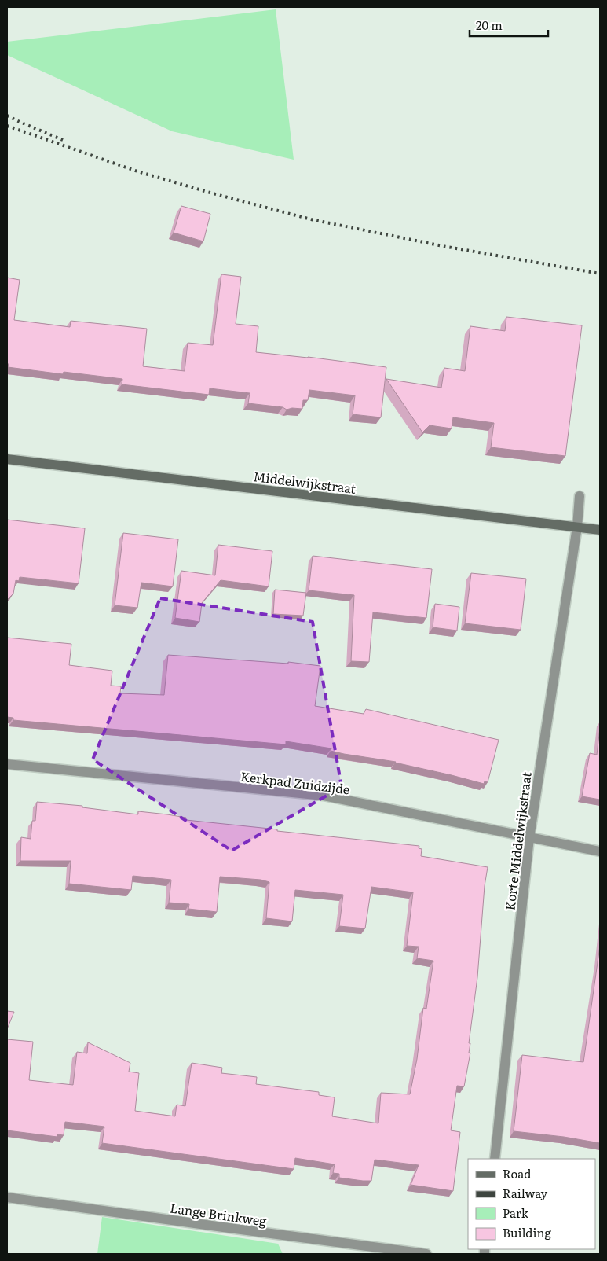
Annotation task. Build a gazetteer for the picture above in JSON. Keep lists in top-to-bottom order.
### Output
{
  "streets": {
    "main road": ["Middelwijkstraat"],
    "street": ["Kerkpad Zuidzijde", "Korte Middelwijkstraat", "Lange Brinkweg"]
  },
  "crossings": [
    ["Middelwijkstraat", "Korte Middelwijkstraat"],
    ["Kerkpad Zuidzijde", "Korte Middelwijkstraat"]
  ],
  "legend": [
    "Road",
    "Railway",
    "Park",
    "Building"
  ],
  "scale_bar": "20 m"
}
